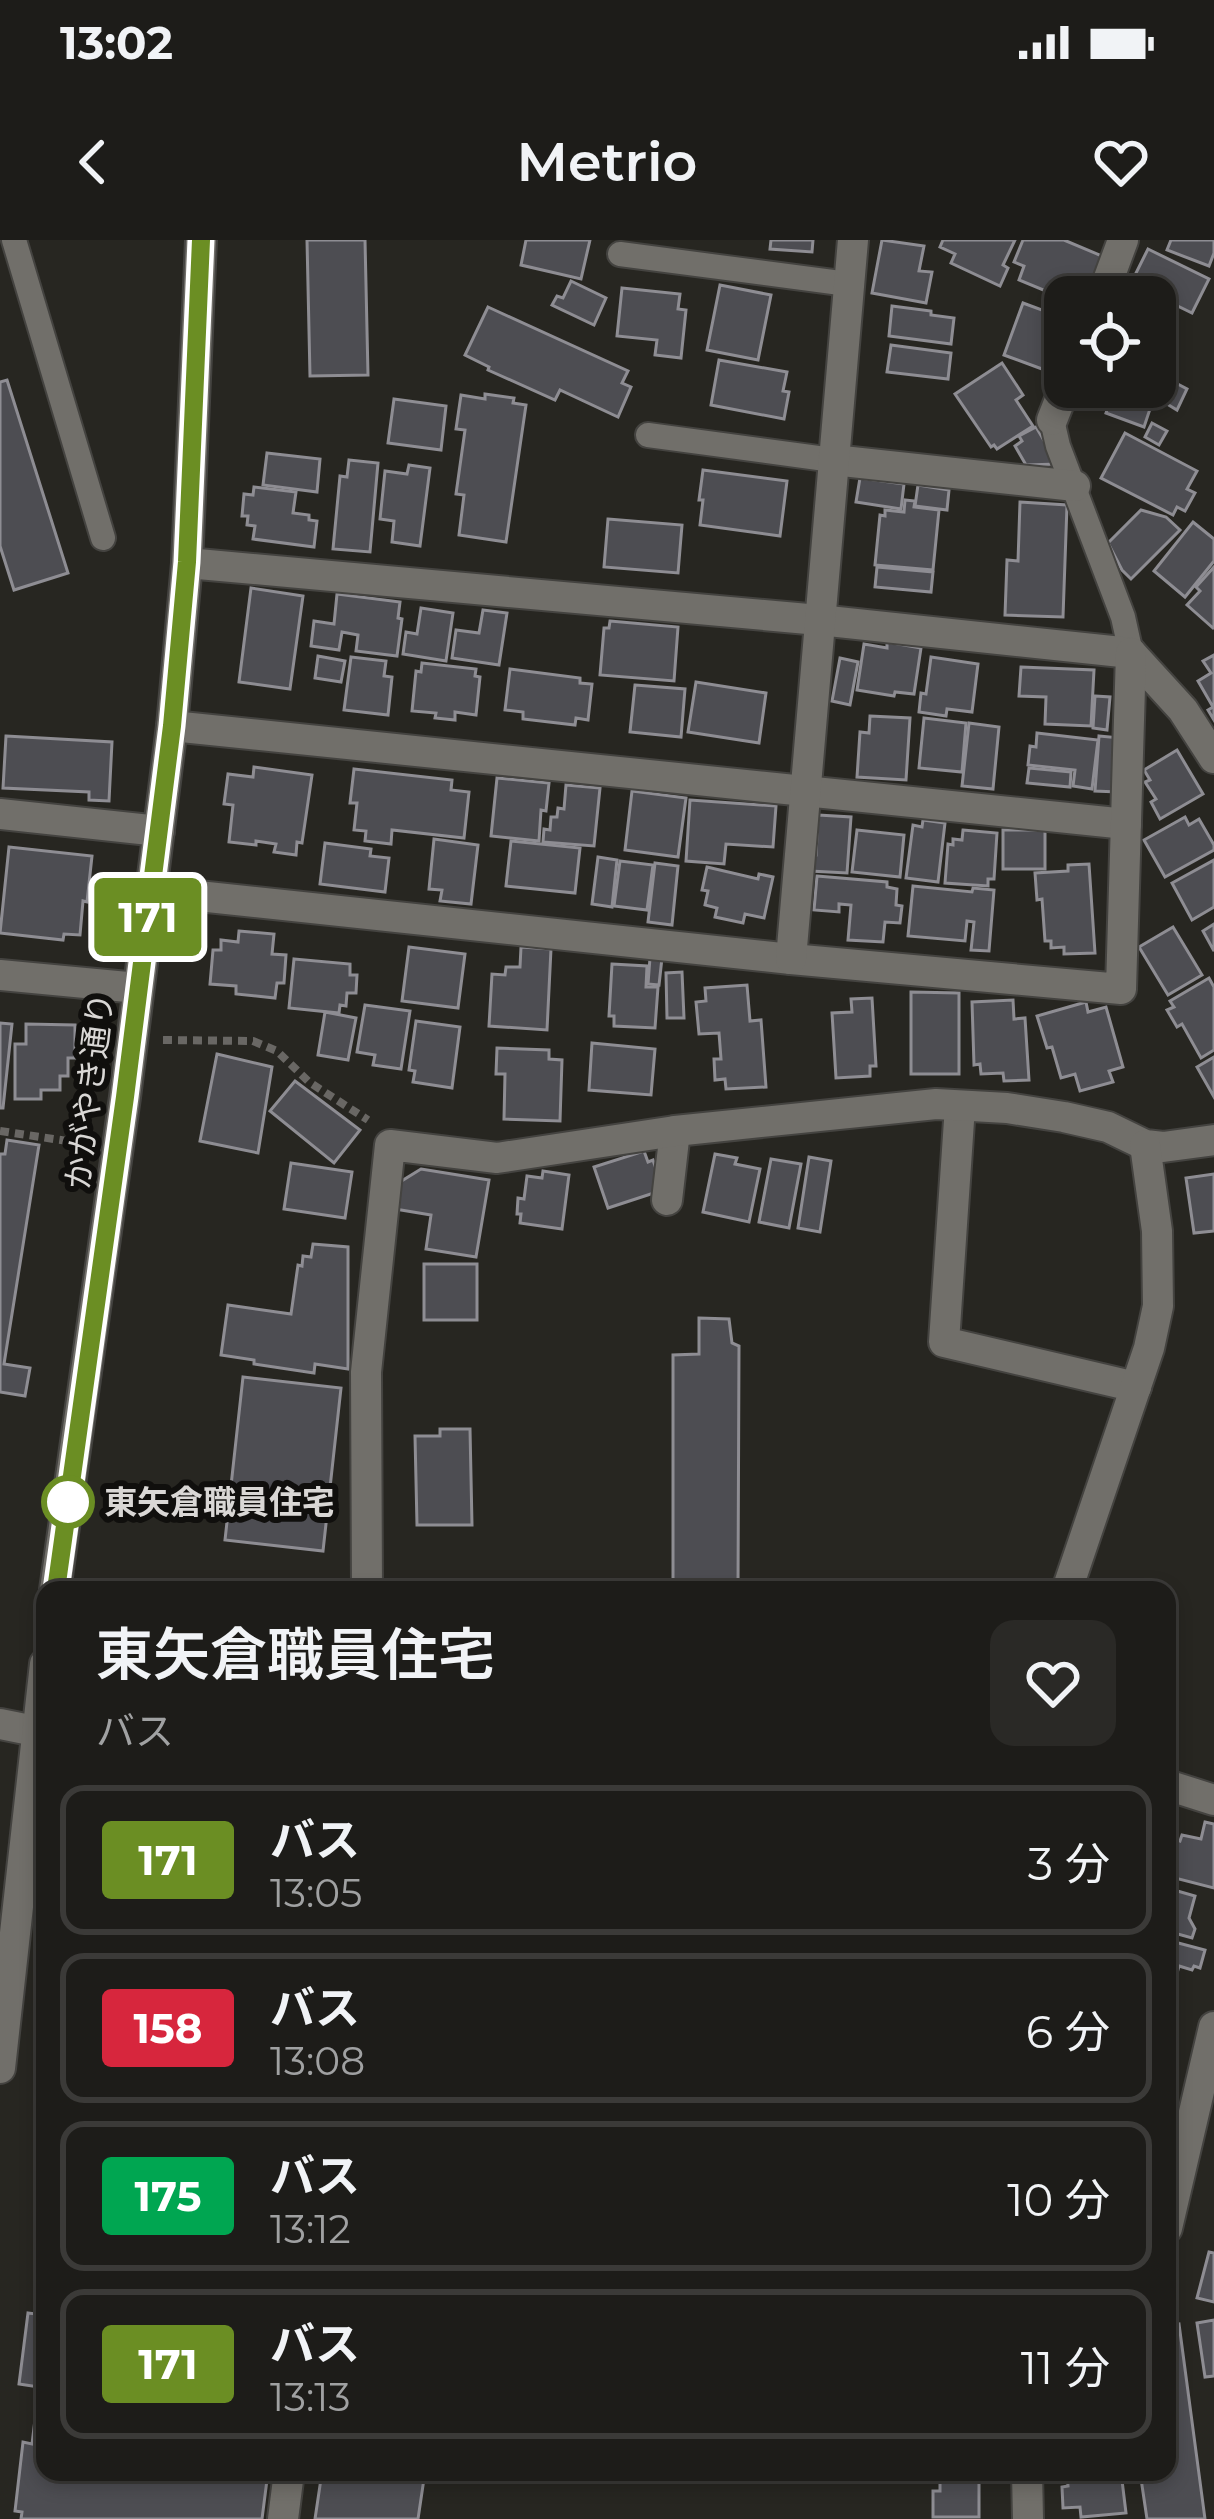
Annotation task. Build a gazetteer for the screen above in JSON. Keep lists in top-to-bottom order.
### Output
{
  "streets": {
    "street": ["かがやき通り"]
  },
  "places": ["東矢倉職員住宅"],
  "lines": ["bus line 171"],
  "page": {
    "status": "13:02",
    "header": "Metrio",
    "on_map": "171",
    "heading": ["東矢倉職員住宅", "バス"],
    "list": [
      {
        "mark": "171",
        "name": "バス",
        "note": "13:05",
        "value": "3 分"
      },
      {
        "mark": "158",
        "name": "バス",
        "note": "13:08",
        "value": "6 分"
      },
      {
        "mark": "175",
        "name": "バス",
        "note": "13:12",
        "value": "10 分"
      },
      {
        "mark": "171",
        "name": "バス",
        "note": "13:13",
        "value": "11 分"
      }
    ]
  }
}
